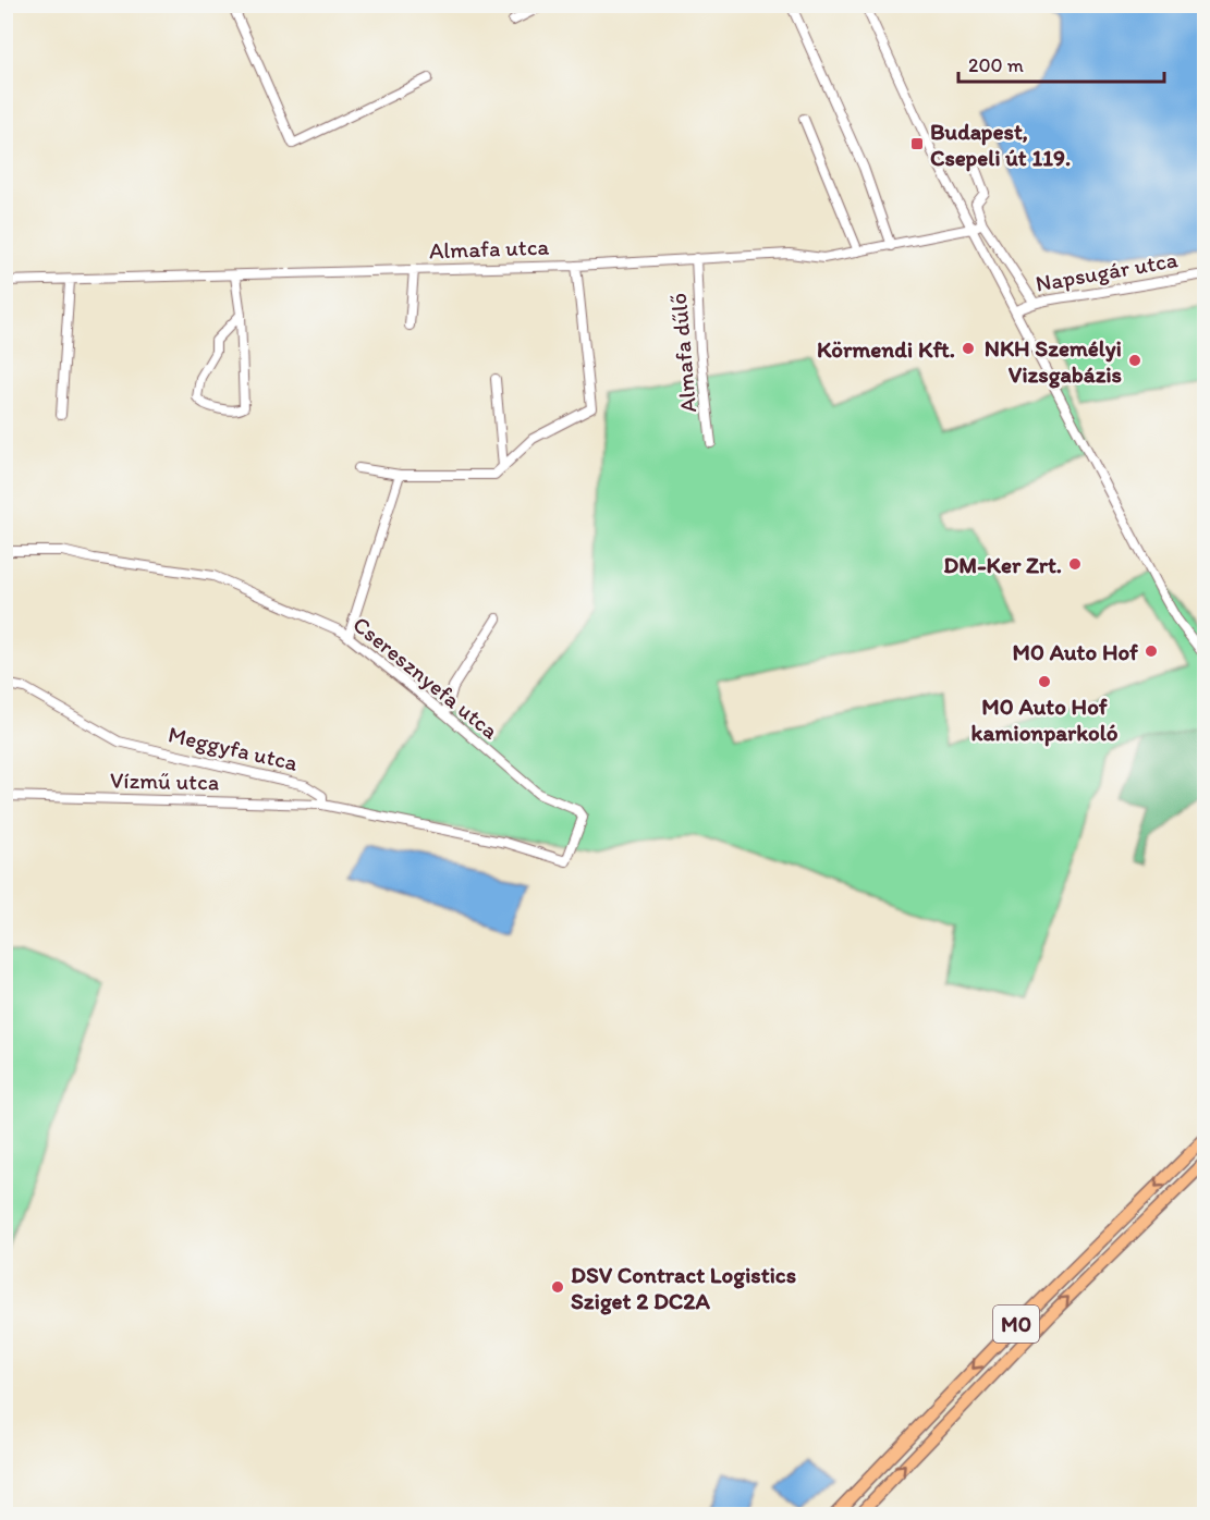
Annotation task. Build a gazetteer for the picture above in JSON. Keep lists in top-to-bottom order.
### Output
{
  "streets": {
    "highway": ["M0"],
    "street": [
      "Almafa utca",
      "Napsugár utca",
      "Almafa dűlő",
      "Cseresznyefa utca",
      "Meggyfa utca",
      "Vízmű utca"
    ]
  },
  "crossings": [
    ["Almafa utca", "Almafa dűlő"],
    ["Cseresznyefa utca", "Meggyfa utca"],
    ["Cseresznyefa utca", "Vízmű utca"],
    ["Meggyfa utca", "Vízmű utca"]
  ],
  "places": {
    "transit": ["Budapest, Csepeli út 119."],
    "other": [
      "Körmendi Kft.",
      "NKH Személyi Vizsgabázis",
      "DM-Ker Zrt.",
      "M0 Auto Hof",
      "M0 Auto Hof kamionparkoló",
      "DSV Contract Logistics Sziget 2 DC2A"
    ]
  },
  "scale_bar": "200 m"
}
